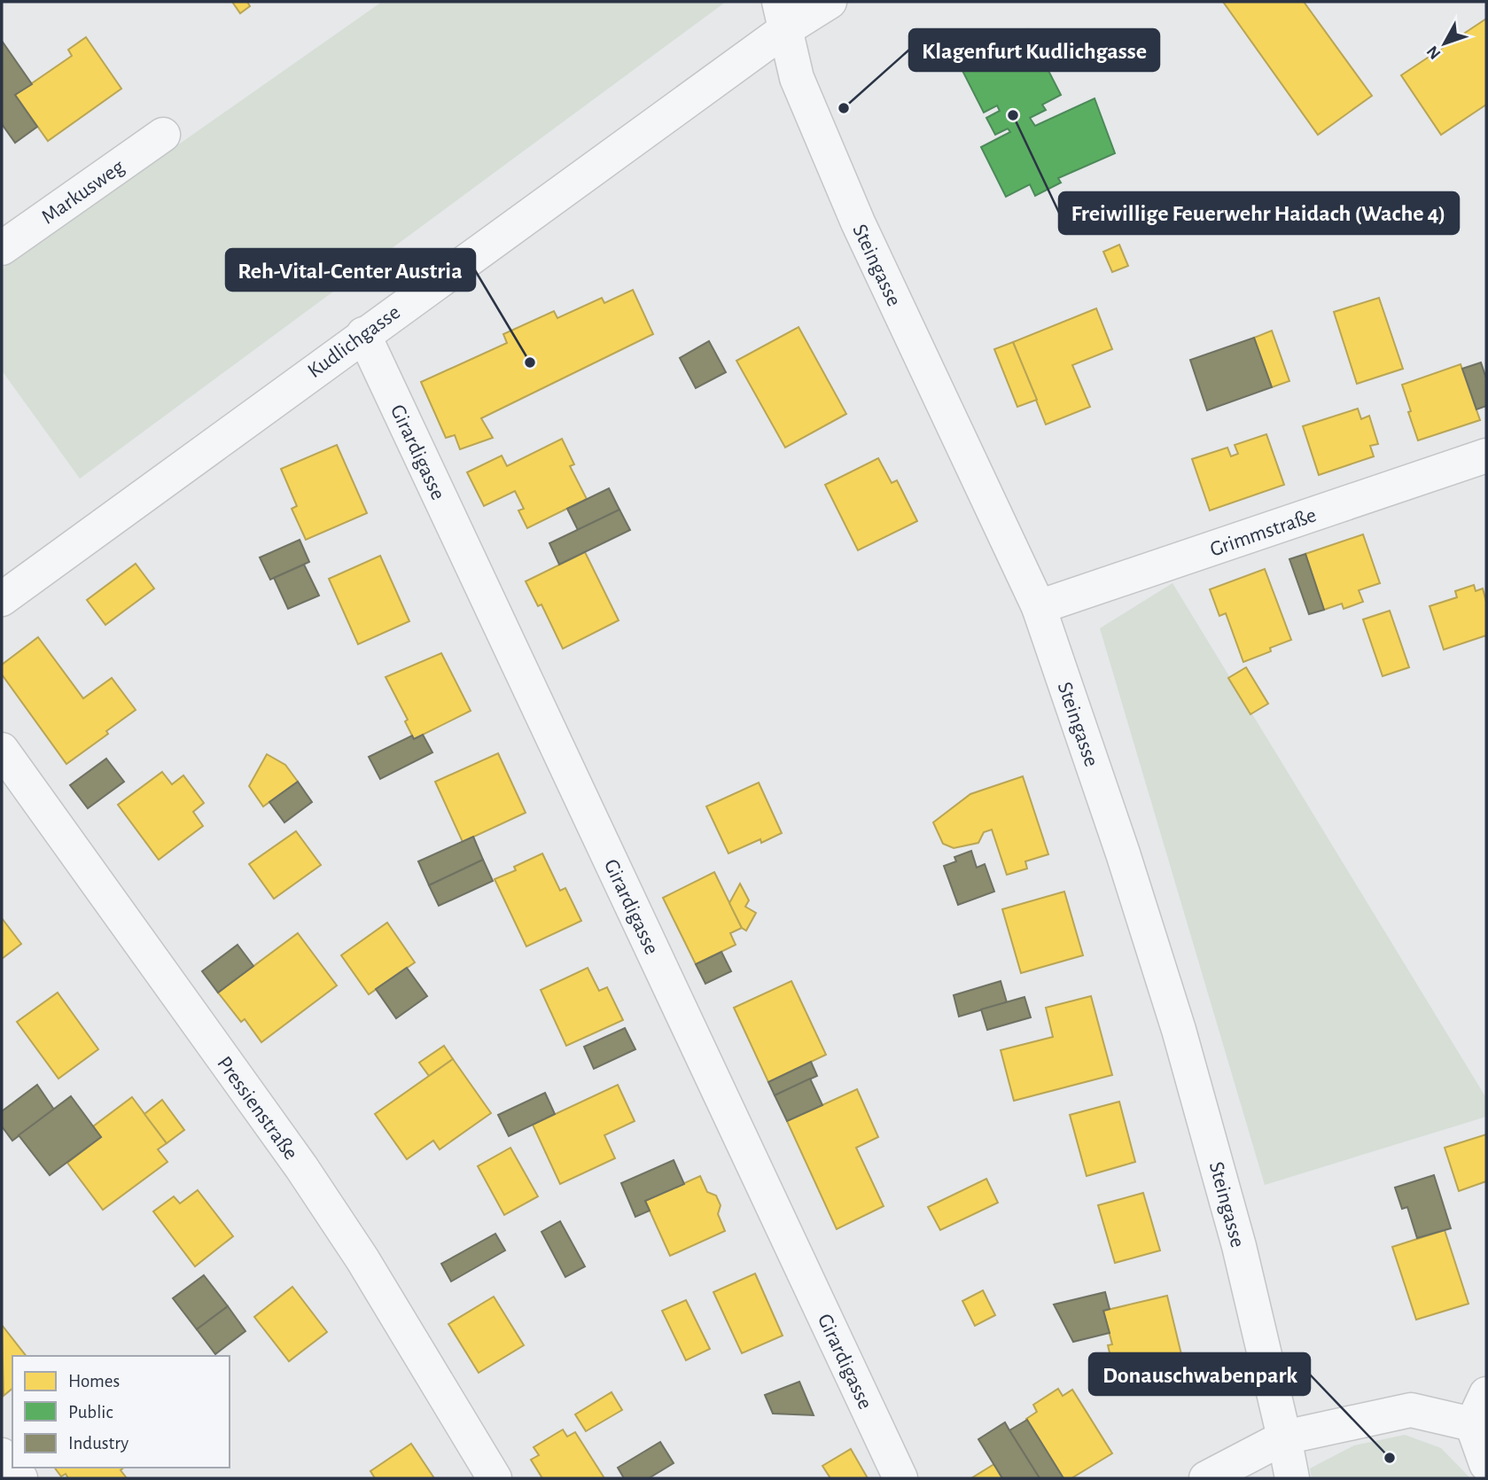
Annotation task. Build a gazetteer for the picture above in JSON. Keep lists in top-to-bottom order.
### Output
{
  "streets": {
    "street": [
      "Markusweg",
      "Steingasse",
      "Kudlichgasse",
      "Girardigasse",
      "Grimmstraße",
      "Pressienstraße"
    ]
  },
  "crossings": [
    ["Steingasse", "Kudlichgasse"],
    ["Steingasse", "Grimmstraße"],
    ["Kudlichgasse", "Girardigasse"]
  ],
  "places": [
    "Klagenfurt Kudlichgasse",
    "Freiwillige Feuerwehr Haidach (Wache 4)",
    "Reh-Vital-Center Austria",
    "Donauschwabenpark"
  ],
  "legend": ["Homes", "Public", "Industry"],
  "north": "bottom left"
}
